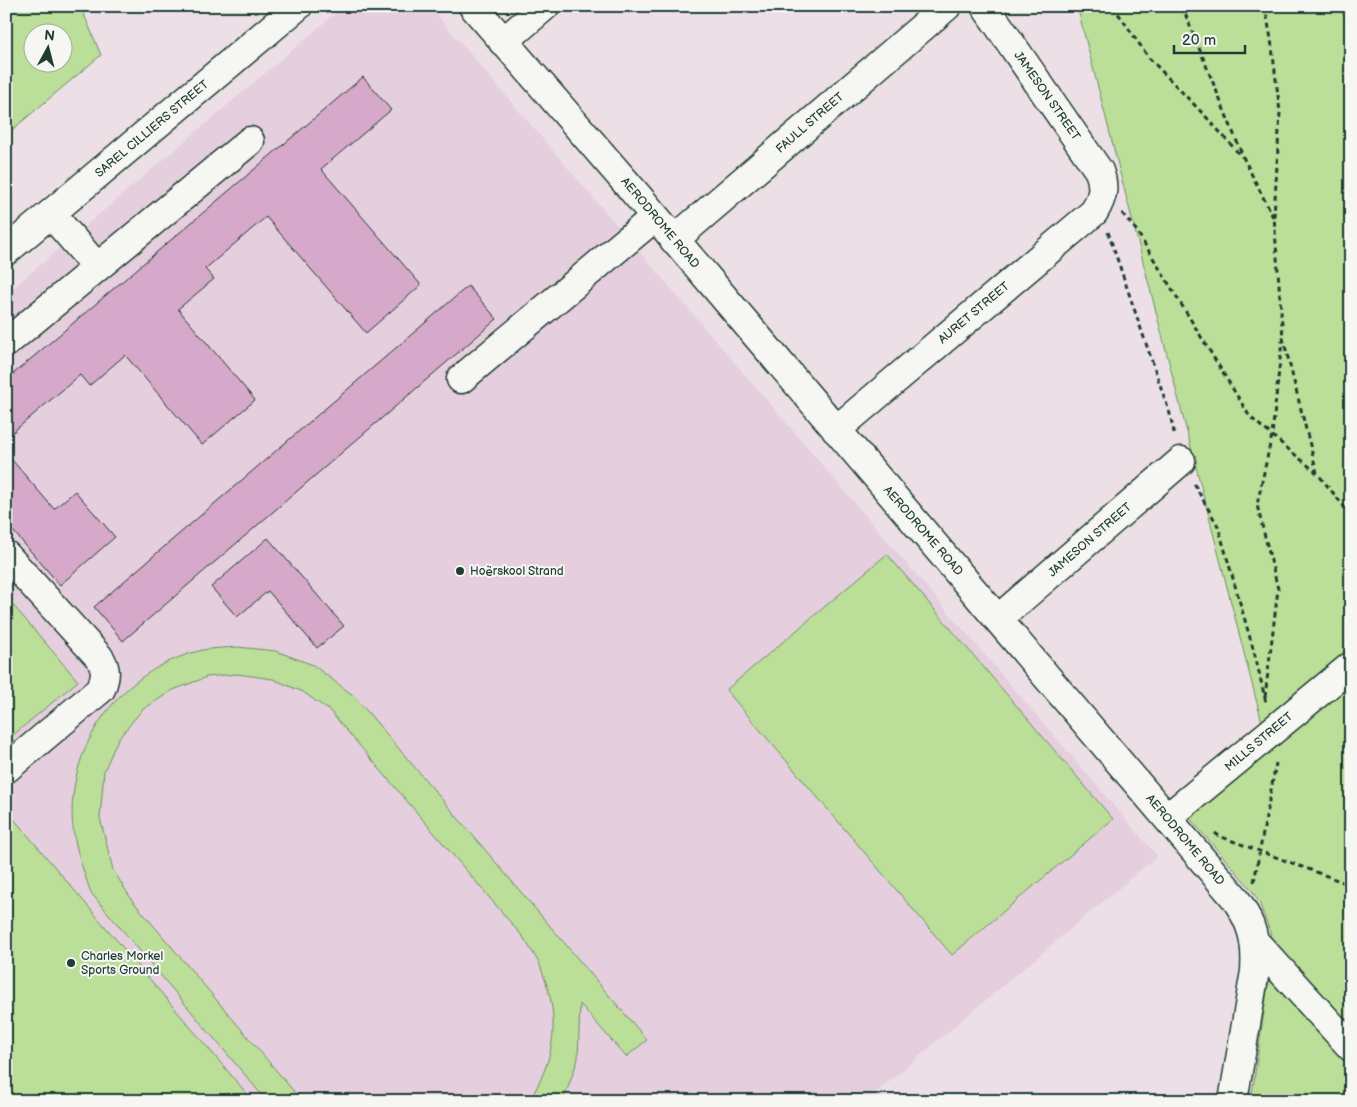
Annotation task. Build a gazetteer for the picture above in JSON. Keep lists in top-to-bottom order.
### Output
{
  "streets": {
    "street": [
      "JAMESON STREET",
      "FAULL STREET",
      "SAREL CILLIERS STREET",
      "AERODROME ROAD",
      "AURET STREET",
      "MILLS STREET"
    ]
  },
  "crossings": [
    ["JAMESON STREET", "AERODROME ROAD"],
    ["JAMESON STREET", "AURET STREET"],
    ["FAULL STREET", "AERODROME ROAD"],
    ["AERODROME ROAD", "AURET STREET"],
    ["AERODROME ROAD", "MILLS STREET"]
  ],
  "places": ["Hoërskool Strand", "Charles Morkel Sports Ground"],
  "scale_bar": "20 m",
  "north": "top"
}
